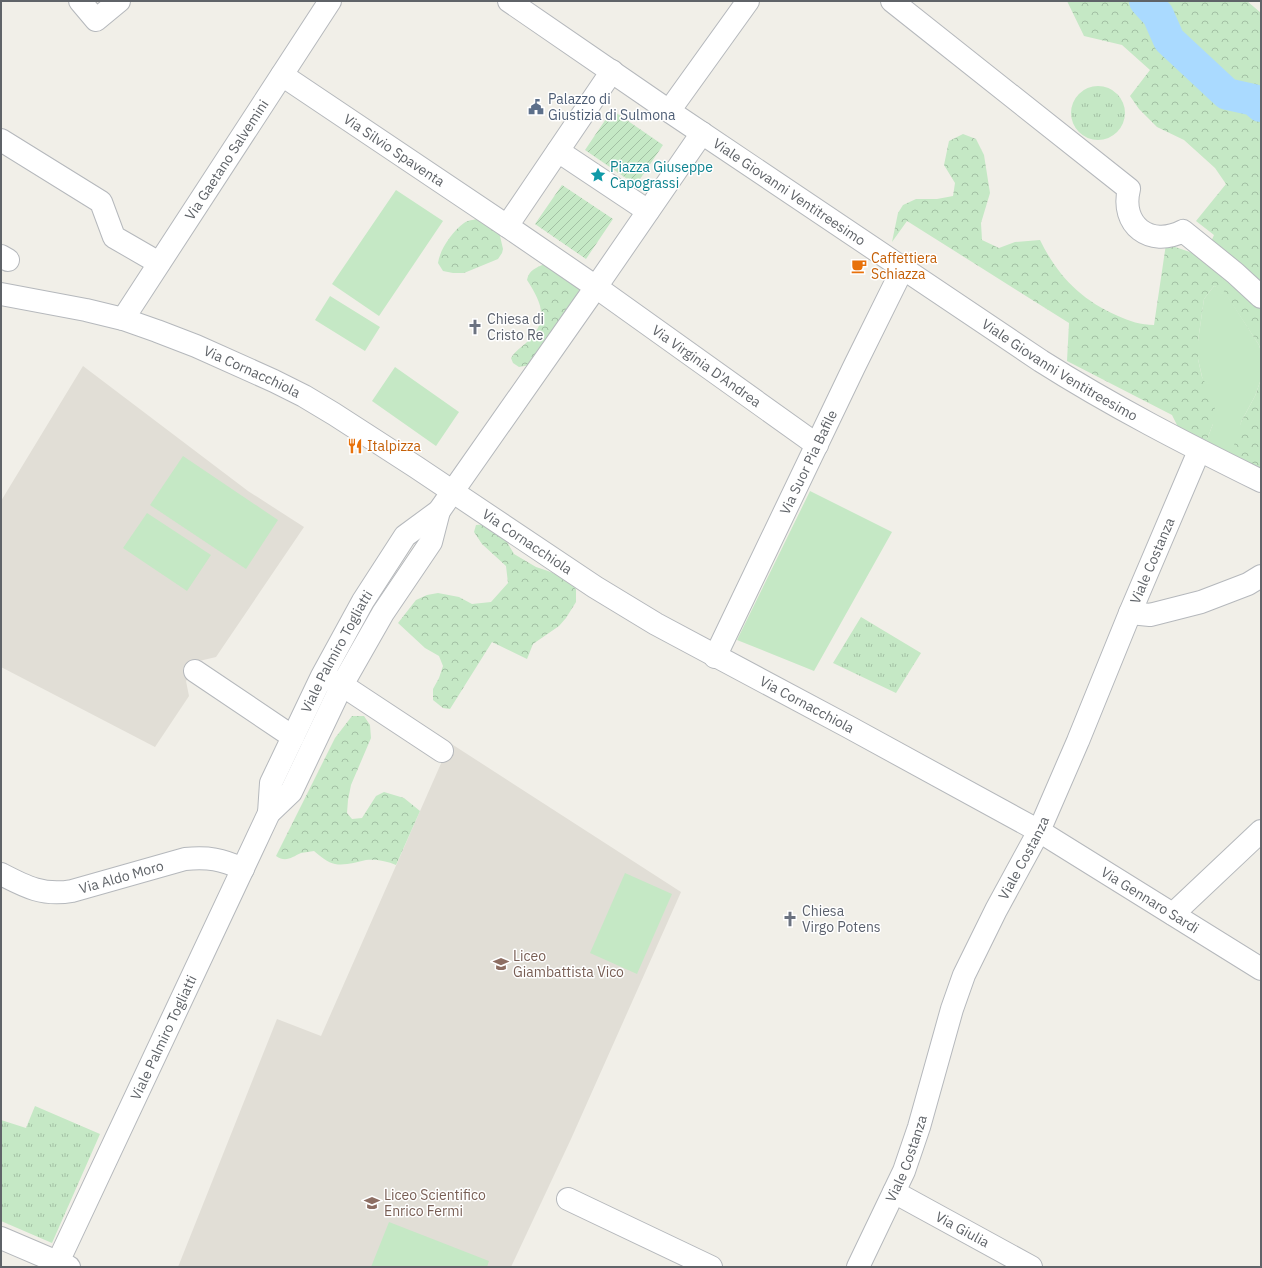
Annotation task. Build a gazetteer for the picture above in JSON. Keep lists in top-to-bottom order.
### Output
{
  "streets": {
    "street": [
      "Via Silvio Spaventa",
      "Via Gaetano Salvemini",
      "Viale Giovanni Ventitreesimo",
      "Via Virginia D'Andrea",
      "Via Cornacchiola",
      "Via Suor Pia Bafile",
      "Viale Costanza",
      "Viale Palmiro Togliatti",
      "Via Aldo Moro",
      "Via Gennaro Sardi",
      "Via Giulia"
    ]
  },
  "crossings": [
    ["Via Silvio Spaventa", "Via Gaetano Salvemini"],
    ["Via Gaetano Salvemini", "Via Cornacchiola"],
    ["Viale Giovanni Ventitreesimo", "Via Suor Pia Bafile"],
    ["Viale Giovanni Ventitreesimo", "Viale Costanza"],
    ["Via Virginia D'Andrea", "Via Suor Pia Bafile"],
    ["Via Virginia D'Andrea", "Viale Palmiro Togliatti"],
    ["Via Cornacchiola", "Via Suor Pia Bafile"],
    ["Via Cornacchiola", "Viale Costanza"],
    ["Via Cornacchiola", "Viale Palmiro Togliatti"],
    ["Via Cornacchiola", "Via Gennaro Sardi"],
    ["Viale Costanza", "Via Gennaro Sardi"],
    ["Viale Costanza", "Via Giulia"],
    ["Viale Palmiro Togliatti", "Via Aldo Moro"]
  ],
  "places": {
    "public building": ["Palazzo di Giustizia di Sulmona"],
    "place": ["Piazza Giuseppe Capograssi"],
    "cafe": ["Caffettiera Schiazza"],
    "church": ["Chiesa di Cristo Re", "Chiesa Virgo Potens"],
    "restaurant": ["Italpizza"],
    "school or university": ["Liceo Giambattista Vico", "Liceo Scientifico Enrico Fermi"]
  }
}
